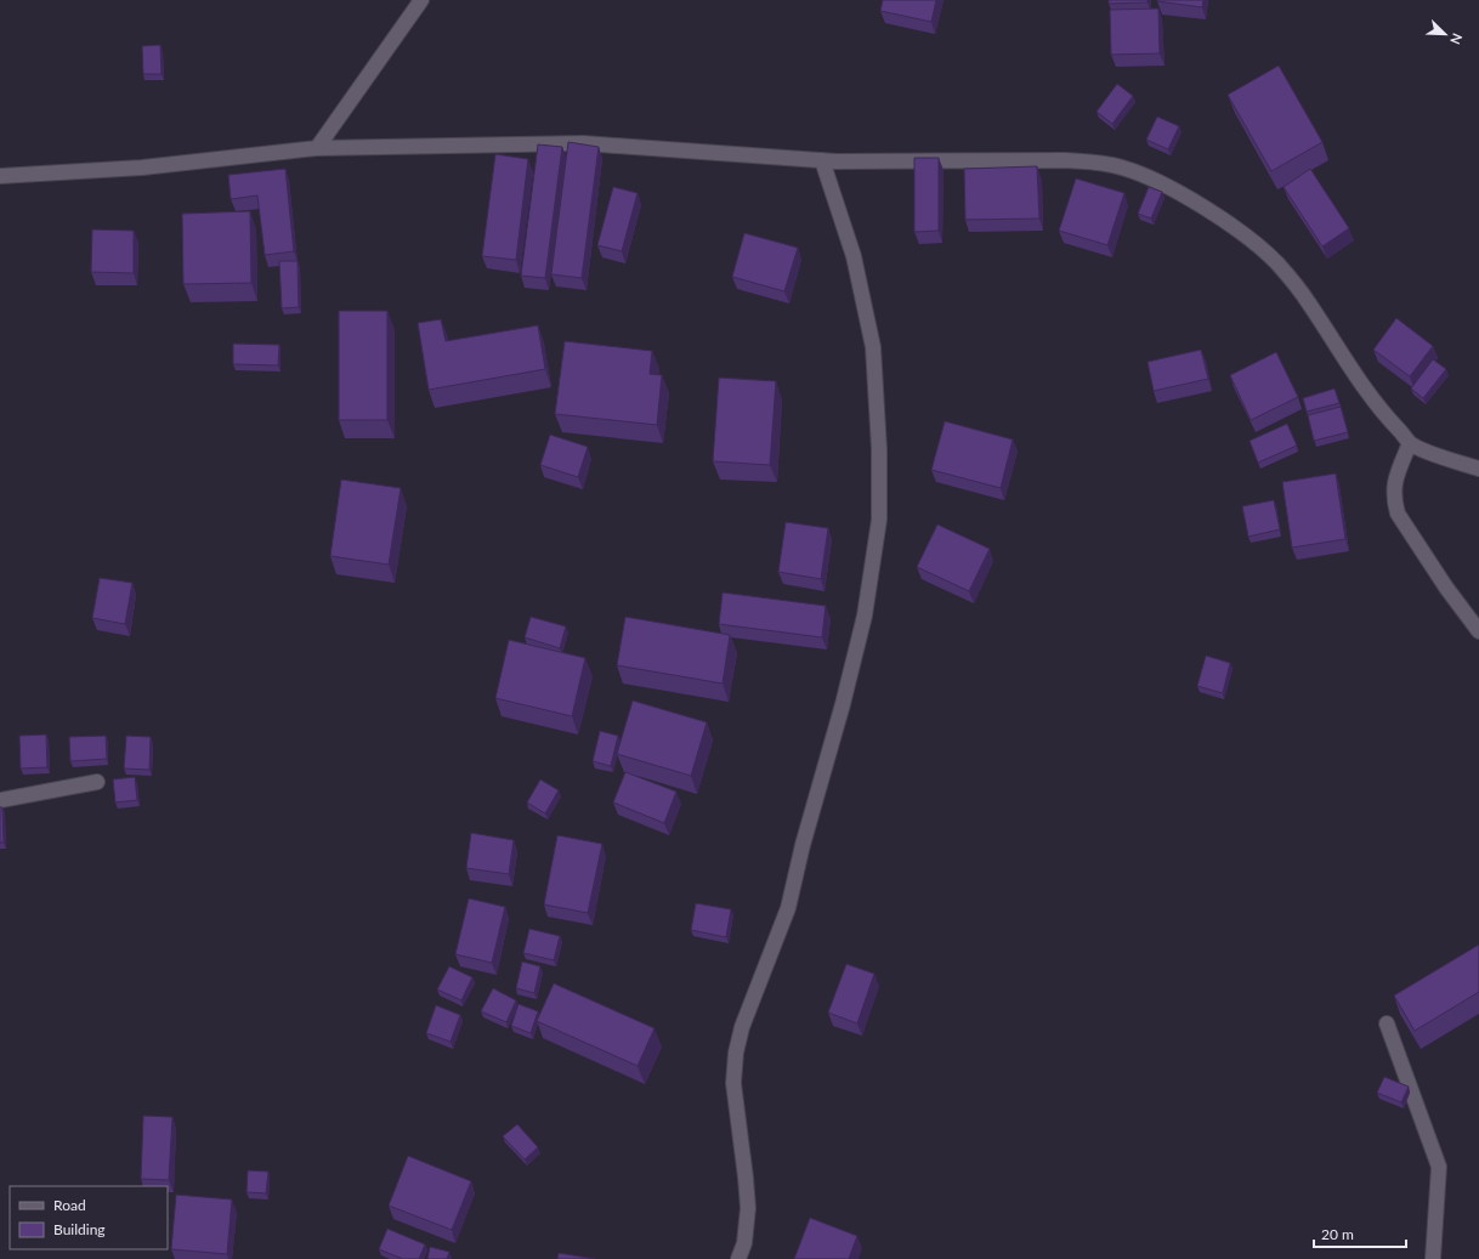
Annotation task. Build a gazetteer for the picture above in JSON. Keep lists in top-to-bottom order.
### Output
{
  "legend": ["Road", "Building"],
  "scale_bar": "20 m",
  "north": "bottom right"
}
